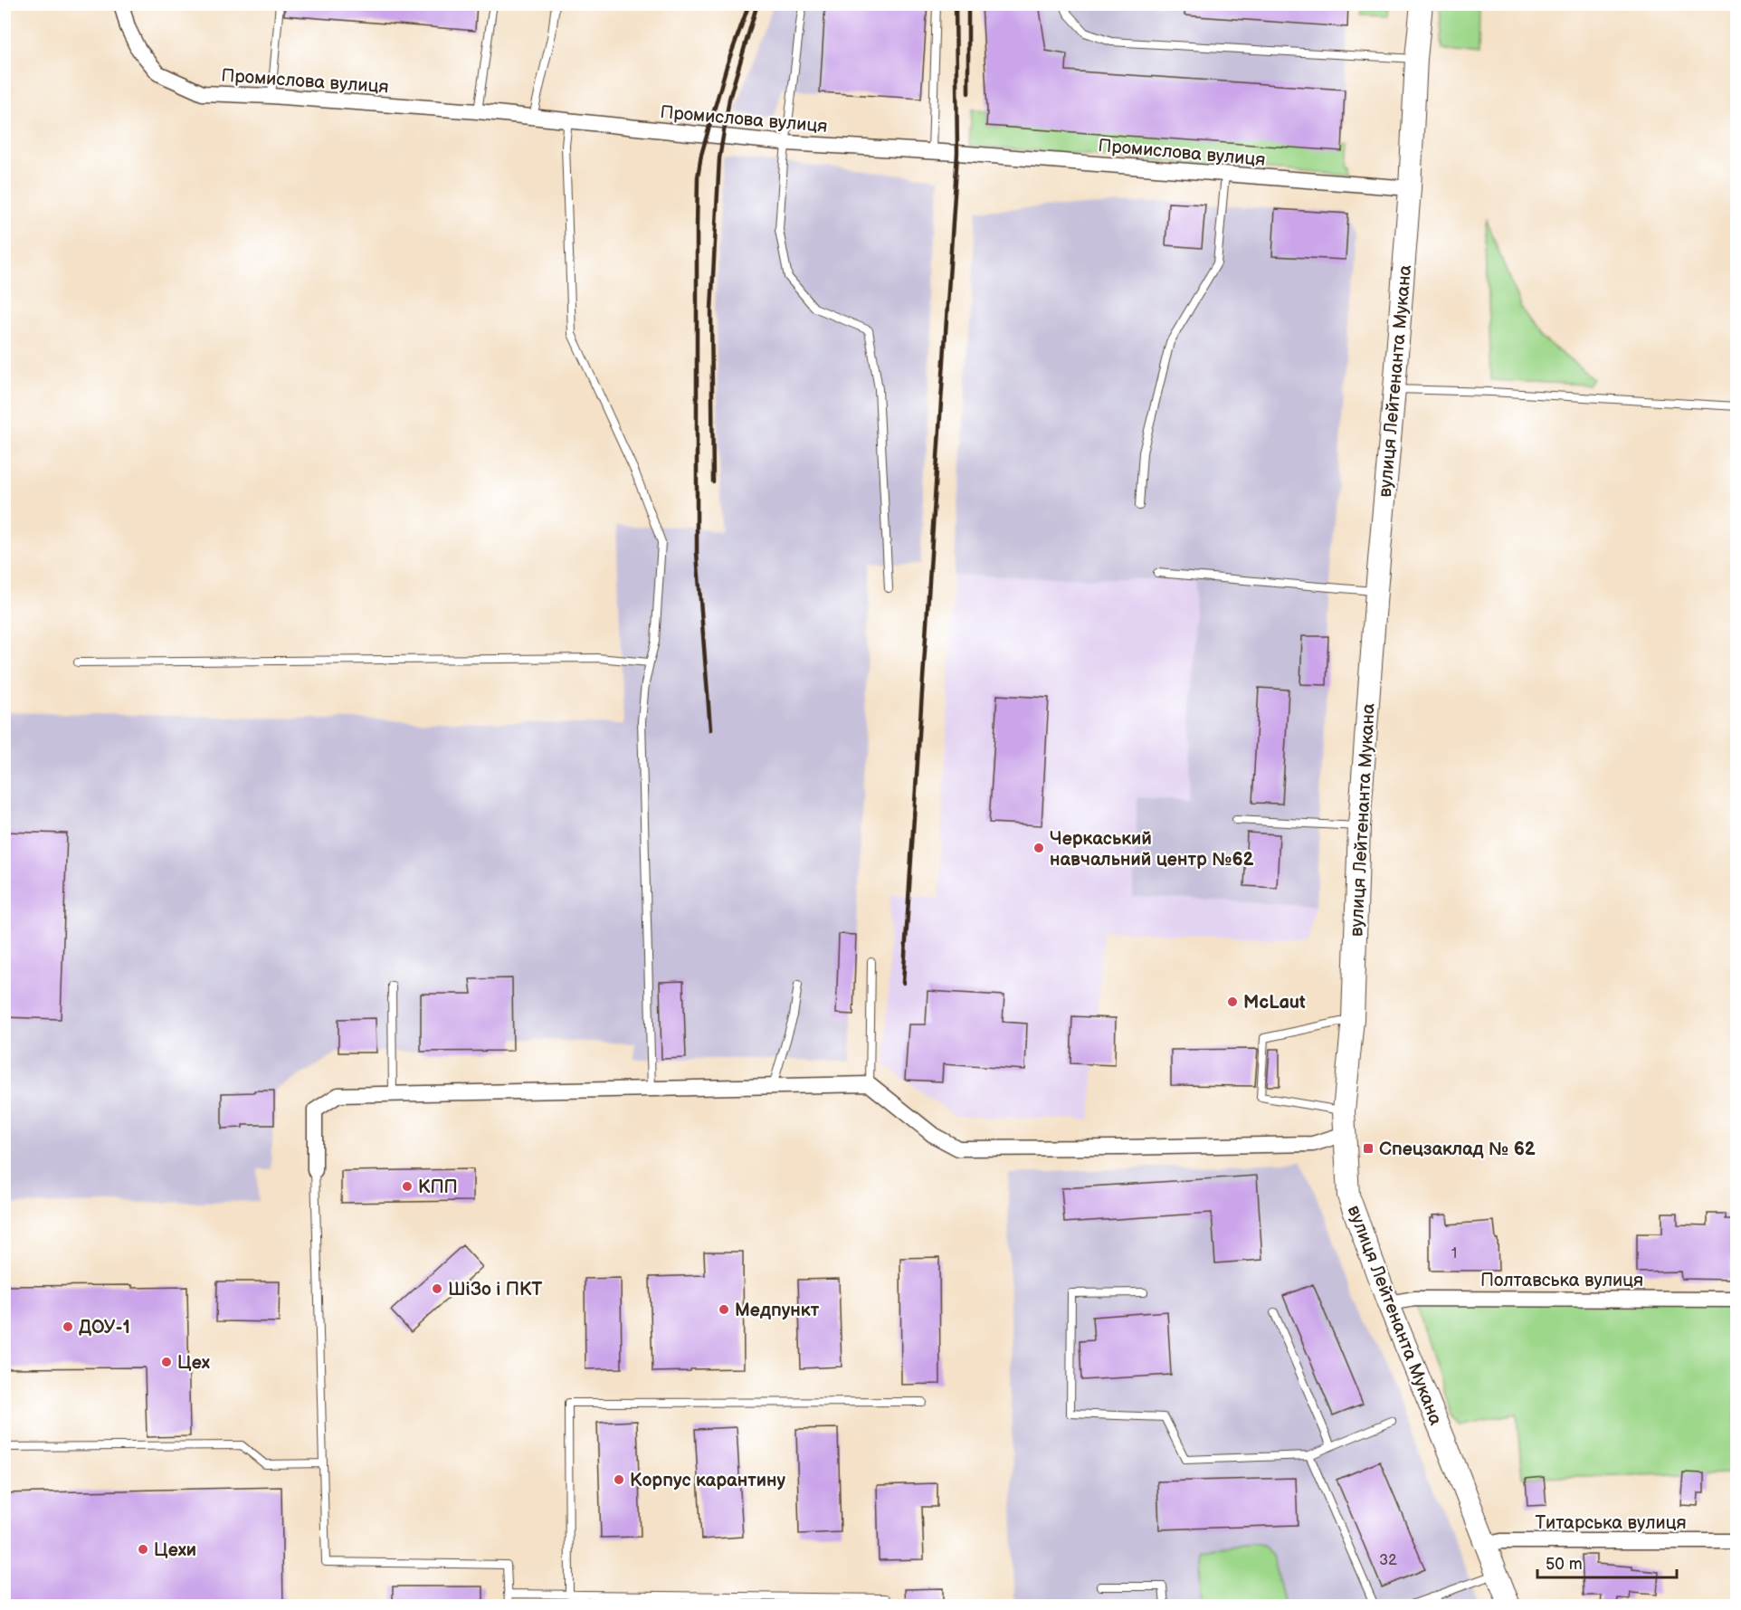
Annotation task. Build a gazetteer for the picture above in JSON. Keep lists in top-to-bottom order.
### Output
{
  "streets": {
    "main road": ["вулиця Лейтенанта Мукана"],
    "street": ["Промислова вулиця", "Полтавська вулиця", "Титарська вулиця"]
  },
  "crossings": [
    ["Промислова вулиця", "вулиця Лейтенанта Мукана"],
    ["вулиця Лейтенанта Мукана", "Полтавська вулиця"],
    ["вулиця Лейтенанта Мукана", "Титарська вулиця"]
  ],
  "places": {
    "other": [
      "Черкаський навчальний центр №62",
      "McLaut",
      "КПП",
      "ШіЗо і ПКТ",
      "Медпункт",
      "ДОУ-1",
      "Цех",
      "Корпус карантину",
      "Цехи"
    ],
    "transit": ["Спецзаклад № 62"]
  },
  "house_numbers": ["1", "32"],
  "scale_bar": "50 m"
}
